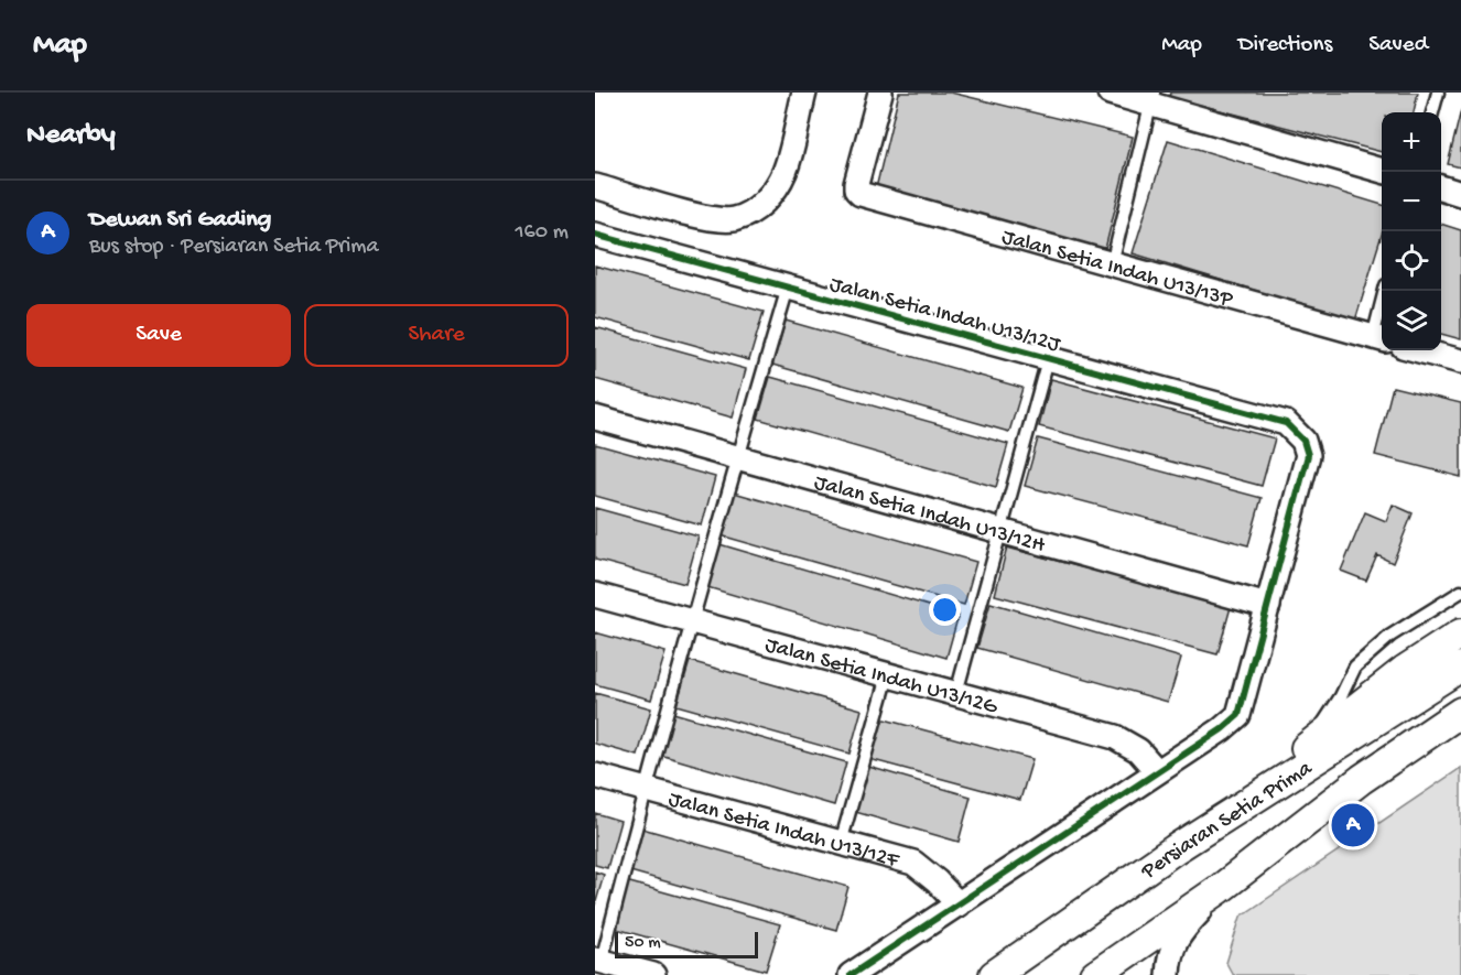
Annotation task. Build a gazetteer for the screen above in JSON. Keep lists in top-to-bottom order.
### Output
{
  "streets": {
    "street": [
      "Jalan Setia Indah U13/13P",
      "Jalan Setia Indah U13/12J",
      "Jalan Setia Indah U13/12H",
      "Jalan Setia Indah U13/12G",
      "Persiaran Setia Prima",
      "Jalan Setia Indah U13/12F"
    ]
  },
  "crossings": [
    ["Jalan Setia Indah U13/12J", "Jalan Setia Indah U13/12H"]
  ],
  "scale_bar": "50 m",
  "page": {
    "header": "Map",
    "nav": ["Map", "Directions", "Saved"],
    "heading": "Nearby",
    "map_buttons": ["+", "−"],
    "list": [
      {
        "mark": "A",
        "name": "Dewan Sri Gading",
        "note": "Bus stop · Persiaran Setia Prima",
        "value": "160 m"
      }
    ],
    "buttons": ["Save", "Share"],
    "pins": "A",
    "scale": "50 m"
  }
}
